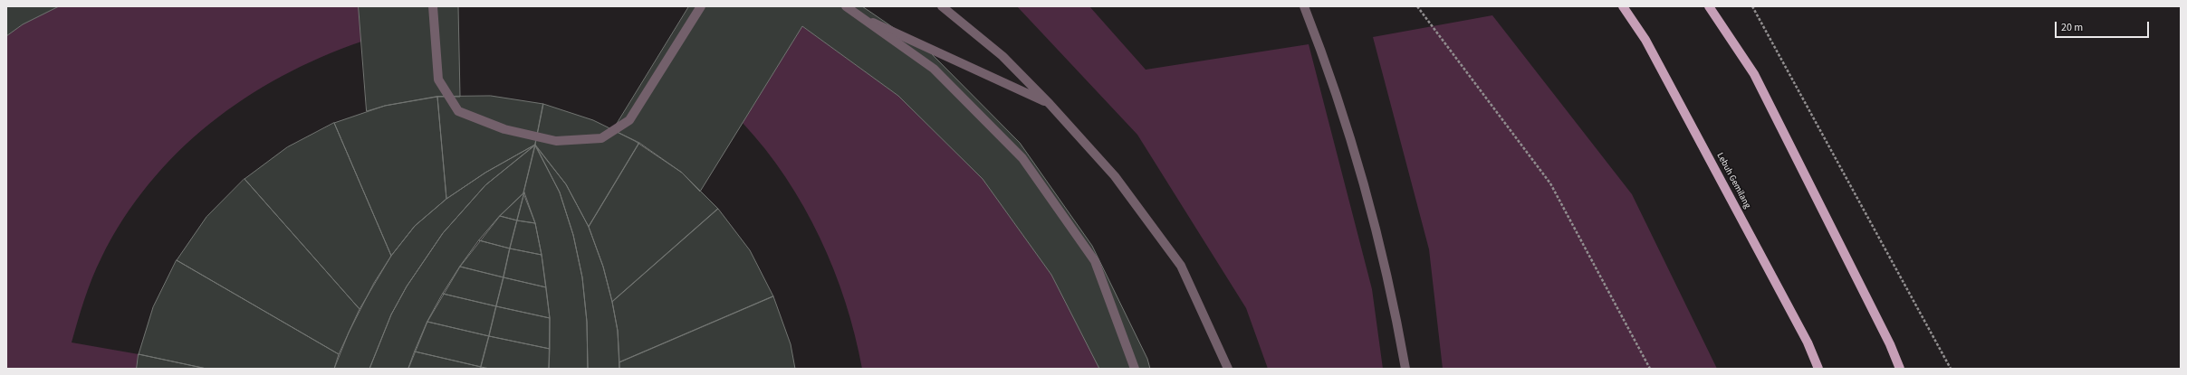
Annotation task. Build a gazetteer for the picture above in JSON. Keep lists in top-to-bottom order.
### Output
{
  "streets": {
    "main road": ["Lebuh Gemilang"]
  },
  "scale_bar": "20 m"
}
